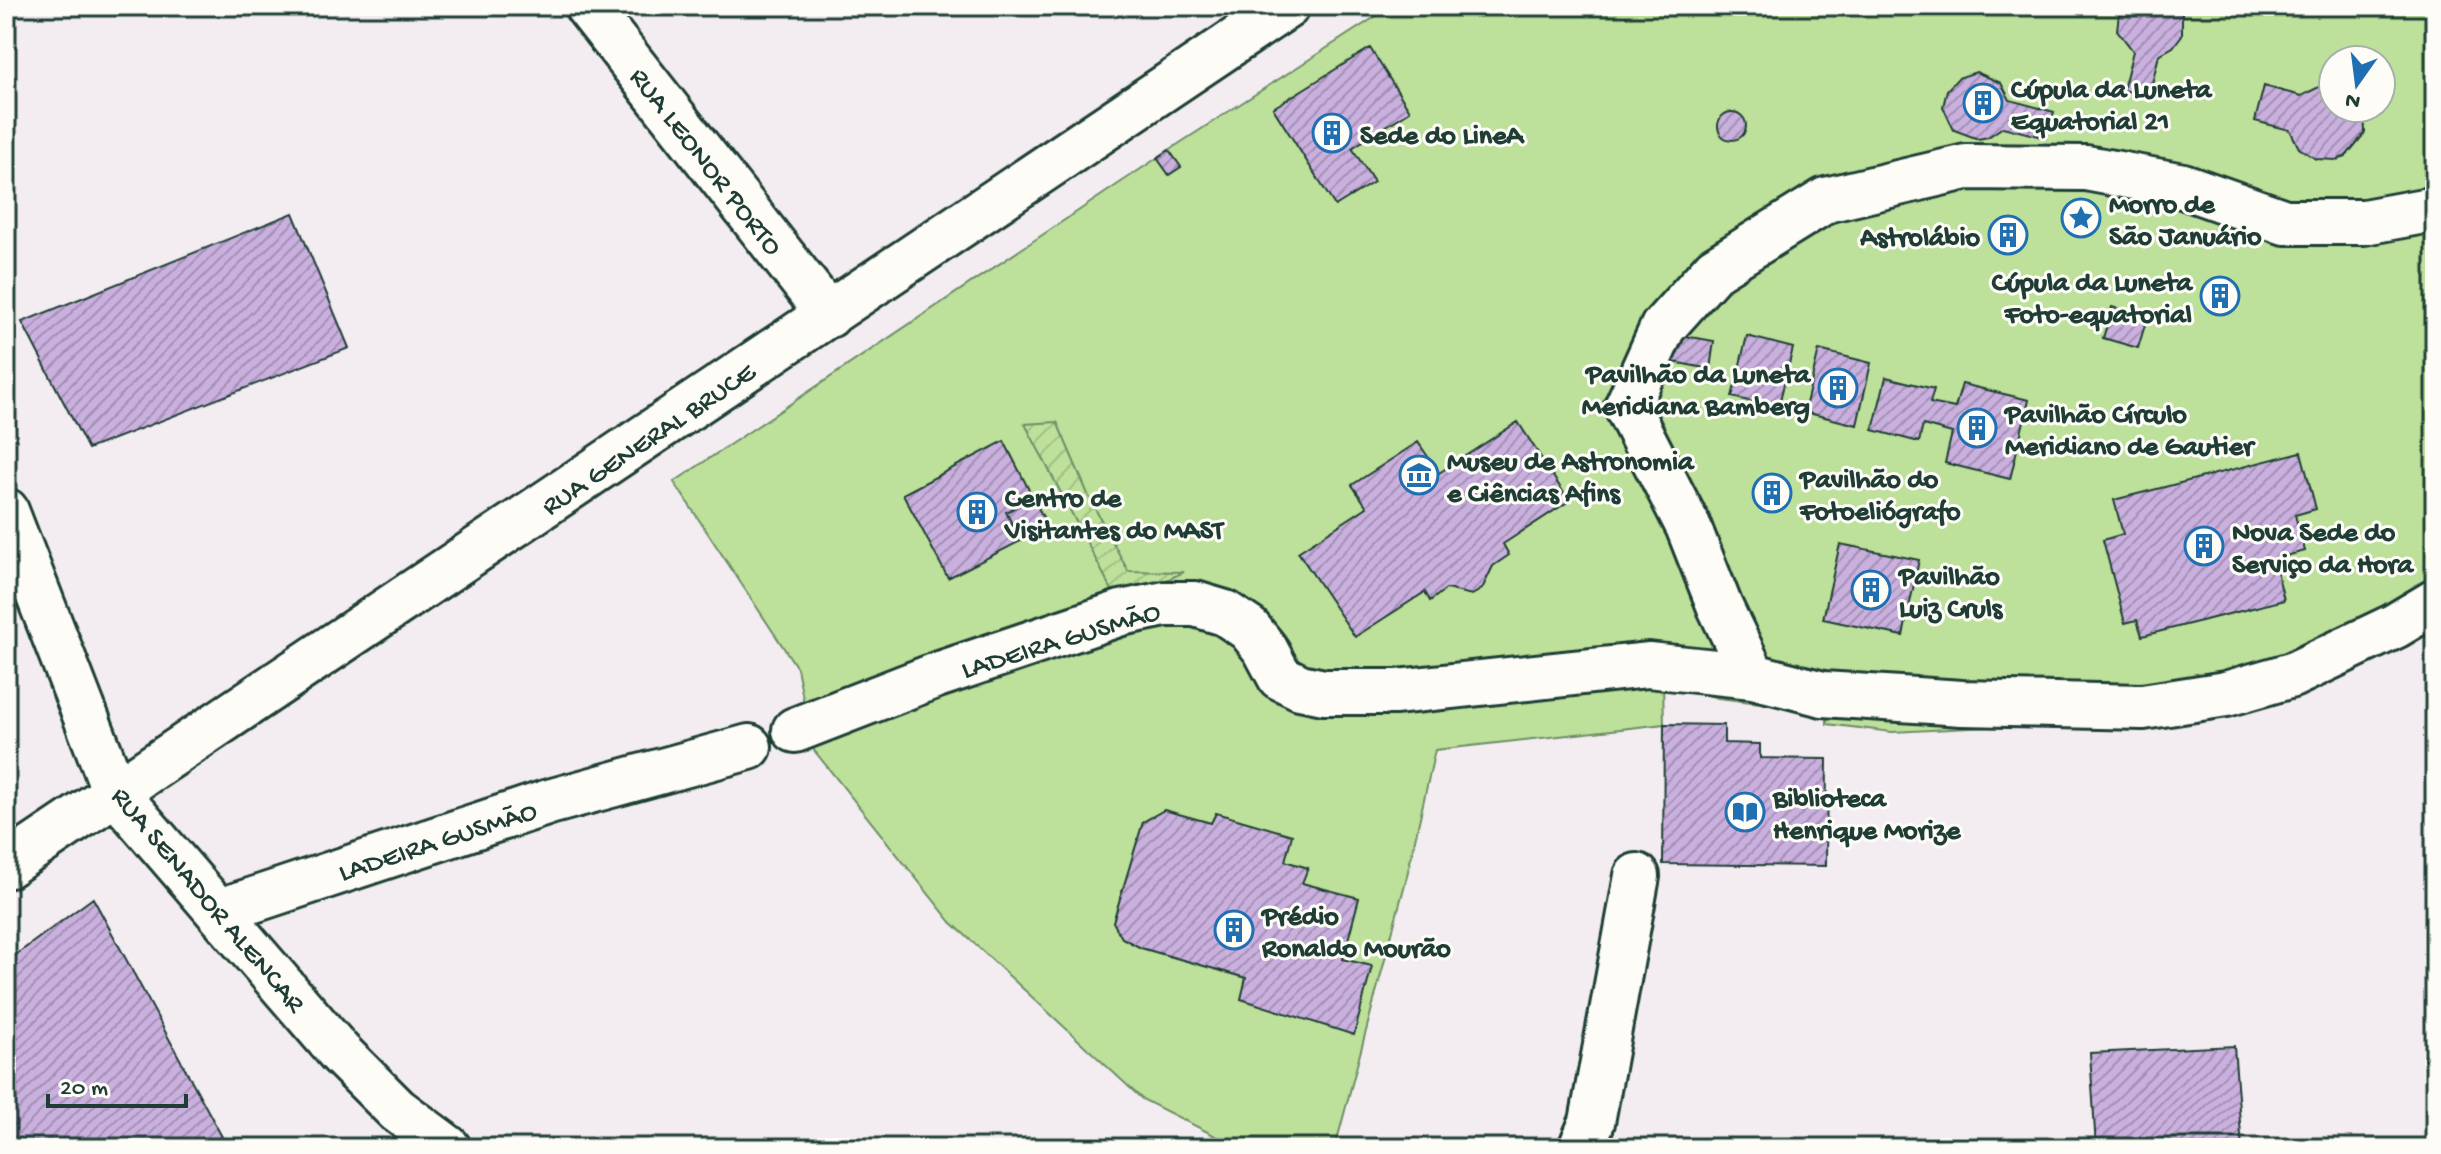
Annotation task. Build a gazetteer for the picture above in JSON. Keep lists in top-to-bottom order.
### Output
{
  "streets": {
    "street": [
      "RUA LEONOR PORTO",
      "RUA GENERAL BRUCE",
      "LADEIRA GUSMÃO",
      "RUA SENADOR ALENCAR"
    ]
  },
  "crossings": [
    ["RUA LEONOR PORTO", "RUA GENERAL BRUCE"],
    ["RUA GENERAL BRUCE", "RUA SENADOR ALENCAR"],
    ["LADEIRA GUSMÃO", "RUA SENADOR ALENCAR"]
  ],
  "places": {
    "building": [
      "Cúpula da Luneta Equatorial 21",
      "Sede do LineA",
      "Astrolábio",
      "Cúpula da Luneta Foto-equatorial",
      "Pavilhão da Luneta Meridiana Bamberg",
      "Pavilhão Círculo Meridiano de Gautier",
      "Pavilhão do Fotoeliógrafo",
      "Centro de Visitantes do MAST",
      "Nova Sede do Serviço da Hora",
      "Pavilhão Luiz Cruls",
      "Prédio Ronaldo Mourão"
    ],
    "place": ["Morro de São Januário"],
    "museum": ["Museu de Astronomia e Ciências Afins"],
    "library": ["Biblioteca Henrique Morize"]
  },
  "scale_bar": "20 m",
  "north": "bottom"
}
